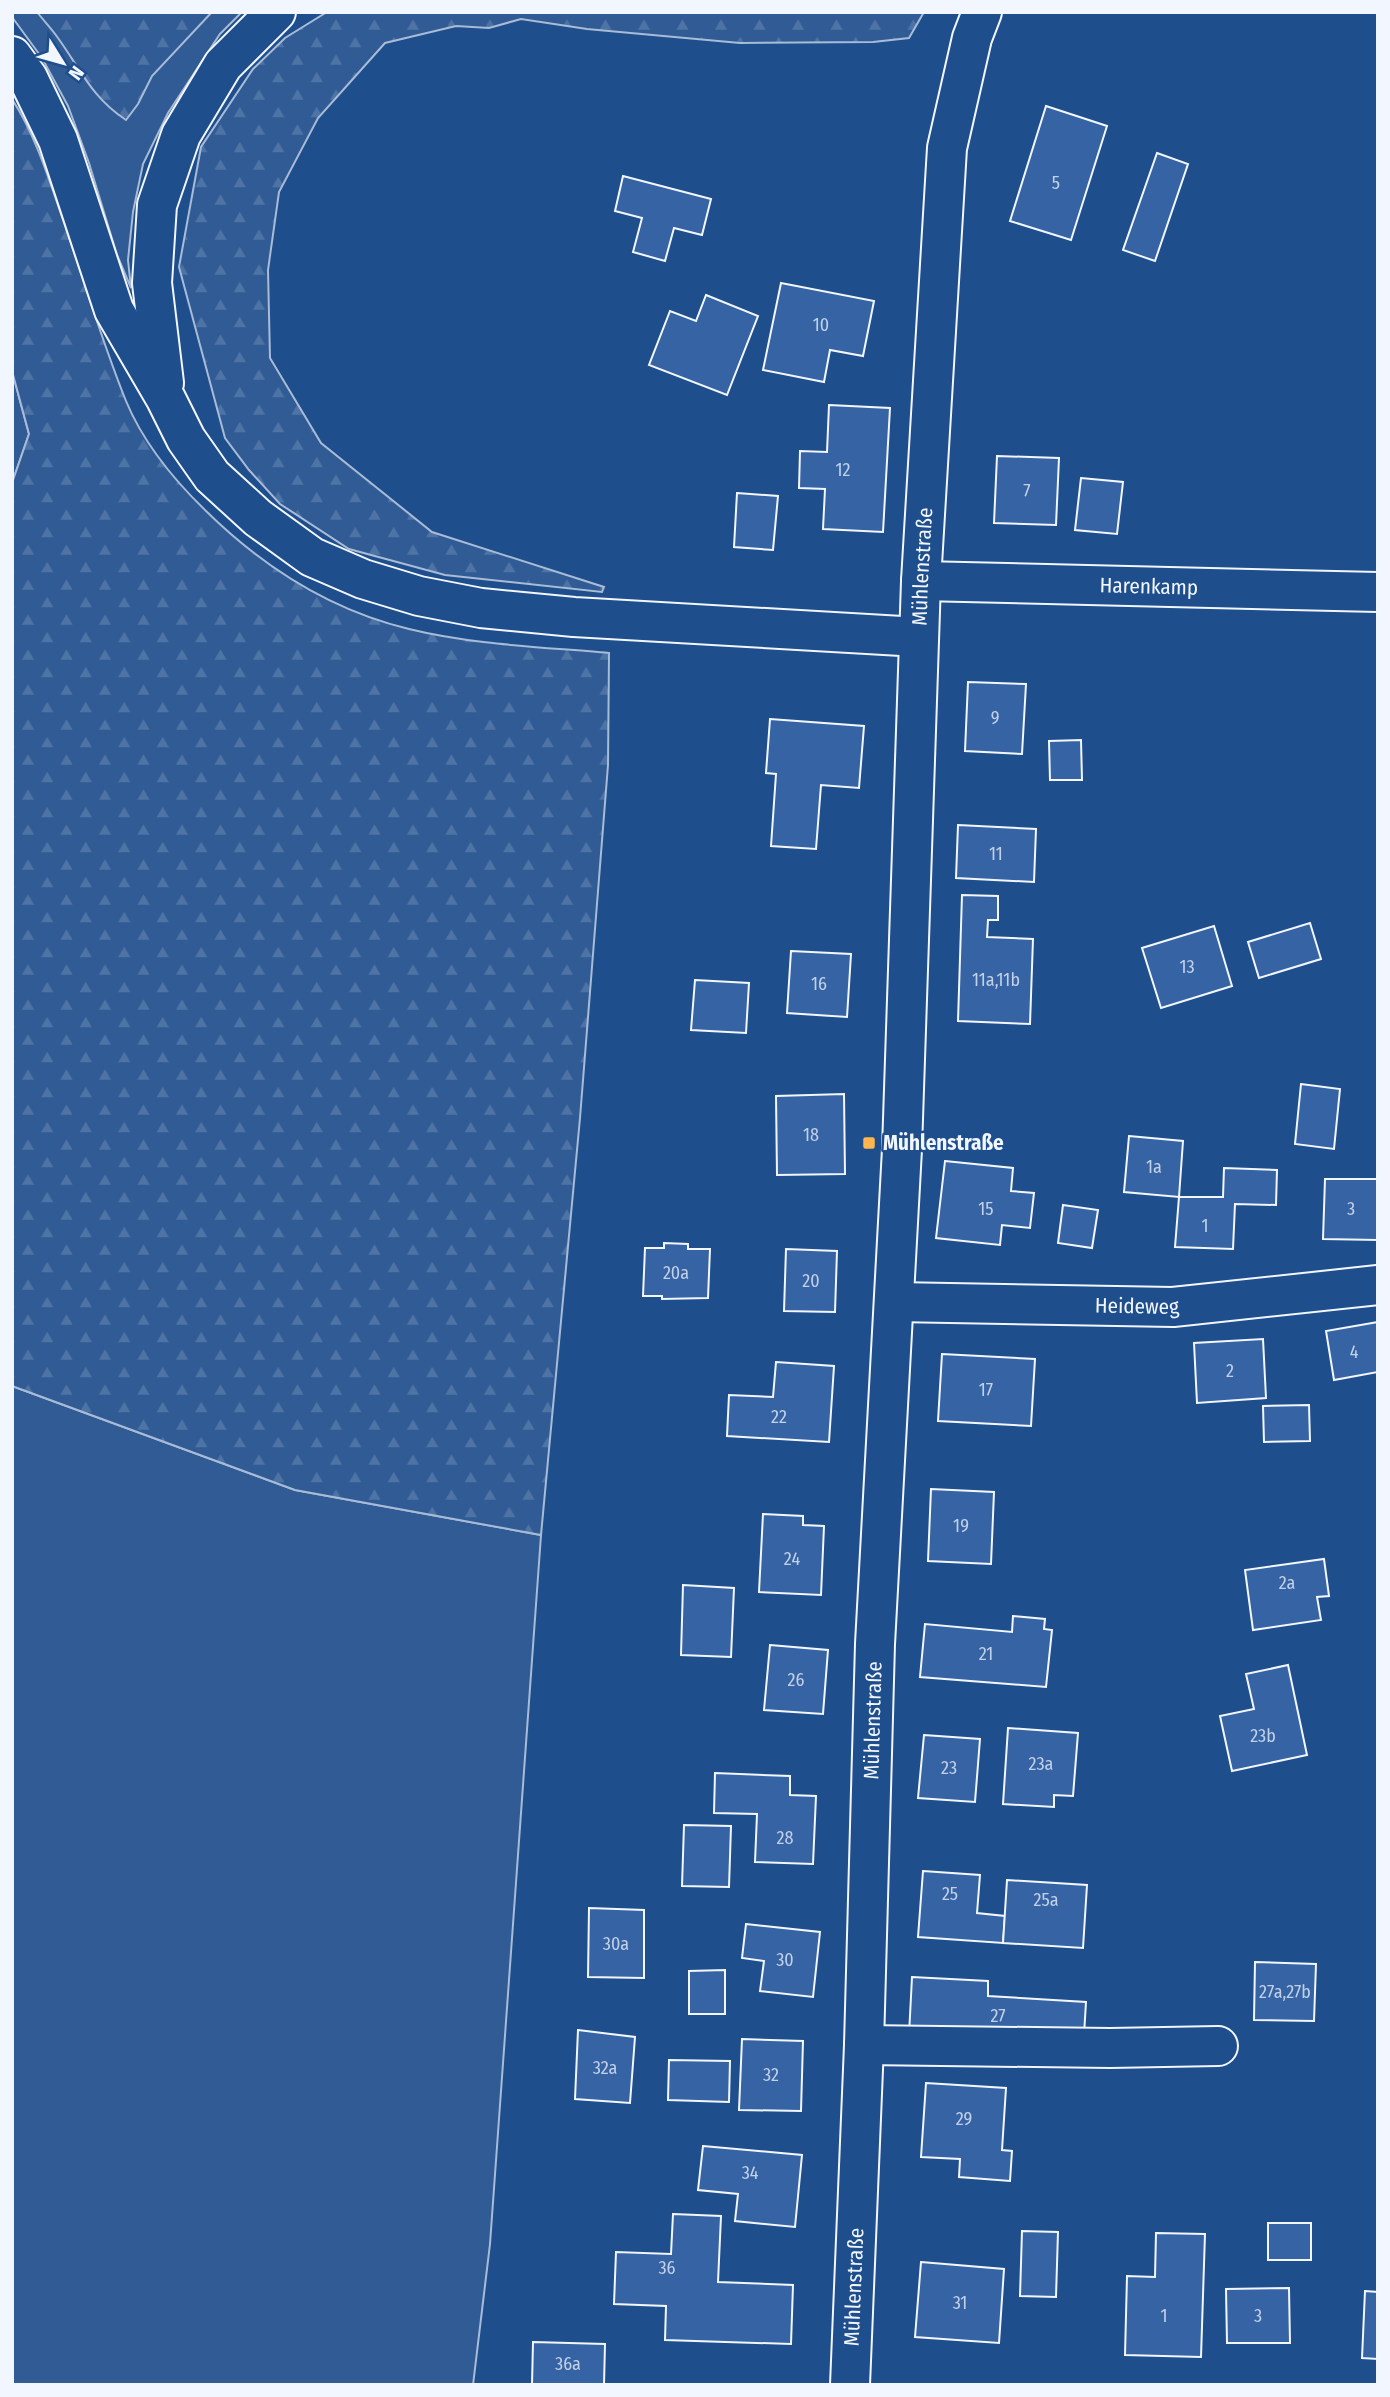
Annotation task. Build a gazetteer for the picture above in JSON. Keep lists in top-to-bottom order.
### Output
{
  "streets": {
    "main road": ["Mühlenstraße", "Harenkamp", "Heideweg"]
  },
  "crossings": [
    ["Mühlenstraße", "Harenkamp"],
    ["Mühlenstraße", "Heideweg"]
  ],
  "places": {
    "transit": ["Mühlenstraße"]
  },
  "house_numbers": [
    "5",
    "10",
    "12",
    "7",
    "9",
    "11",
    "13",
    "11a,11b",
    "16",
    "18",
    "1a",
    "15",
    "3",
    "1",
    "20a",
    "20",
    "4",
    "2",
    "17",
    "22",
    "19",
    "24",
    "2a",
    "21",
    "26",
    "23b",
    "23a",
    "23",
    "28",
    "25",
    "25a",
    "30a",
    "30",
    "27a,27b",
    "27",
    "32a",
    "32",
    "29",
    "34",
    "36",
    "31",
    "1",
    "3",
    "36a"
  ],
  "north": "bottom right"
}
